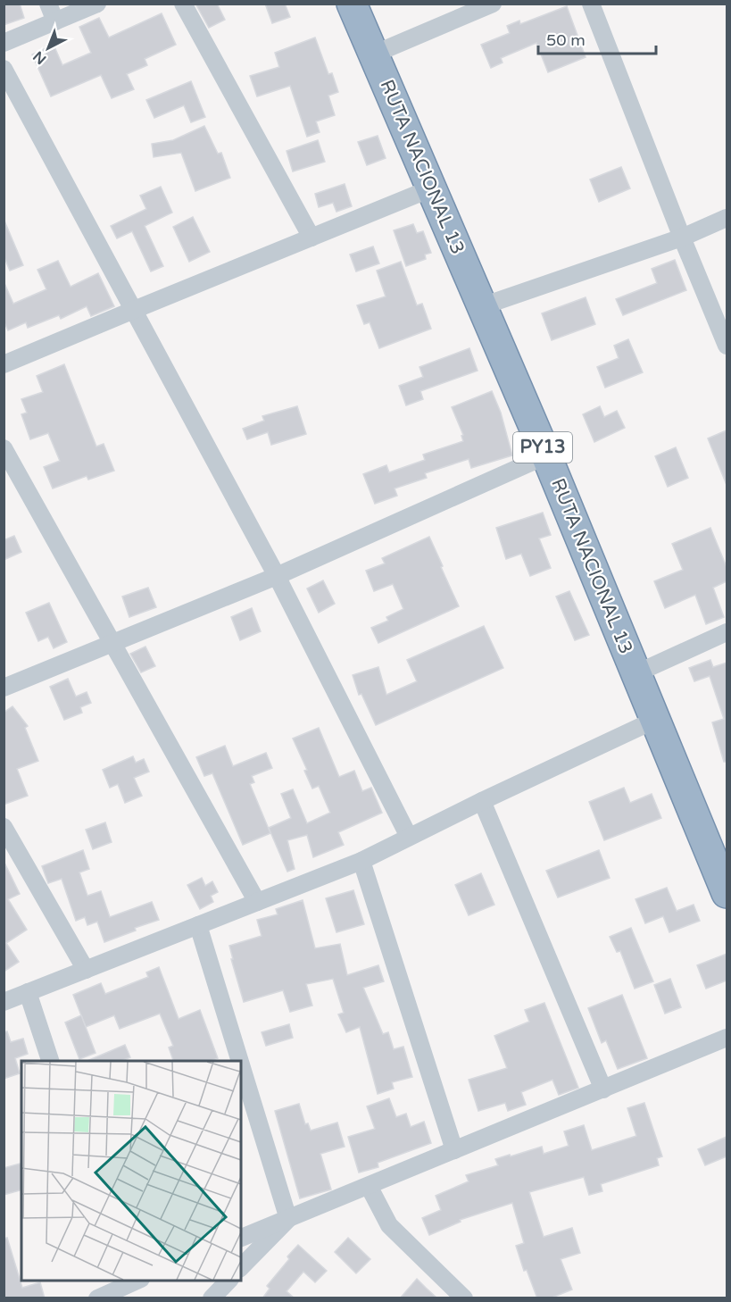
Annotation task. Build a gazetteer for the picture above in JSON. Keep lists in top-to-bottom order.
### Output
{
  "streets": {
    "highway": ["RUTA NACIONAL 13", "PY13"]
  },
  "scale_bar": "50 m",
  "north": "bottom left"
}
